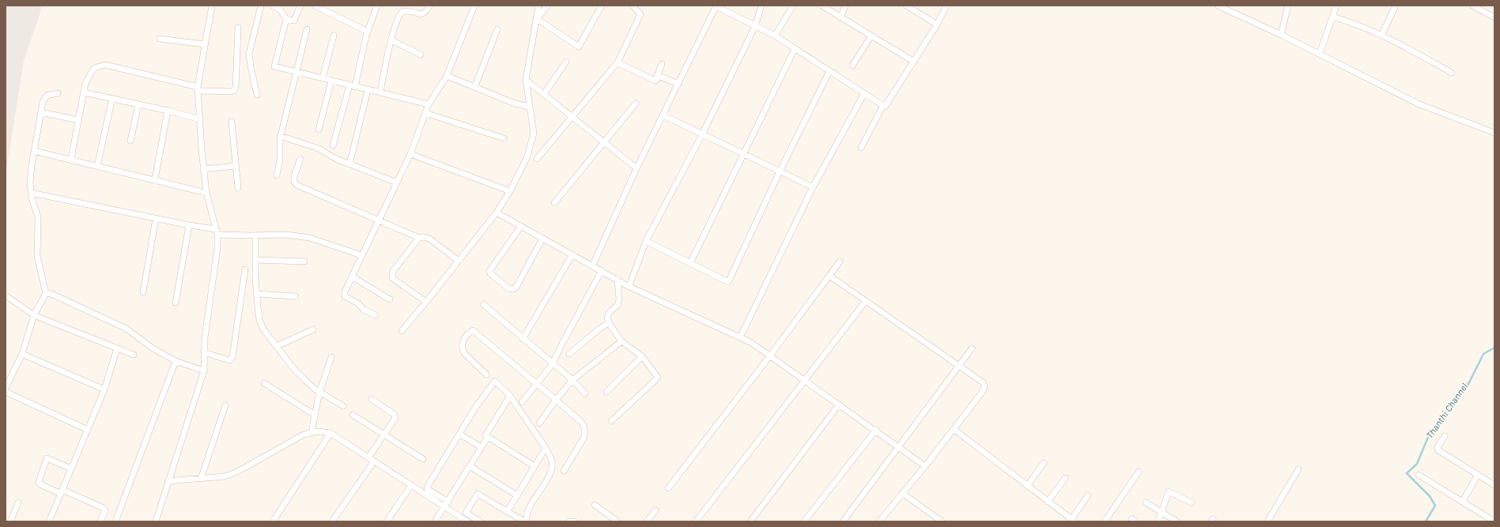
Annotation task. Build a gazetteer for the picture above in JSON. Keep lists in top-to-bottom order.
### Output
{
  "water": ["Thanthi Channel"]
}
